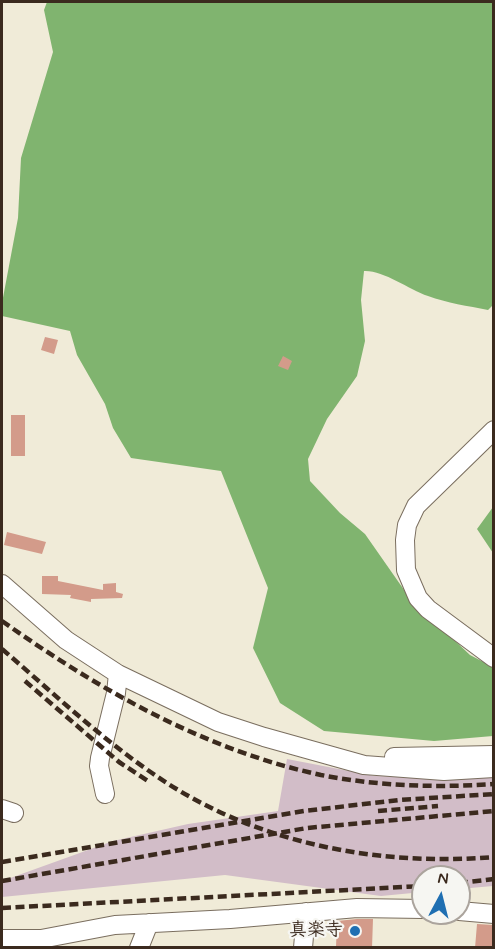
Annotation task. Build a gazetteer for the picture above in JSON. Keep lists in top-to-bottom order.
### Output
{
  "places": ["真楽寺"],
  "north": "top"
}
